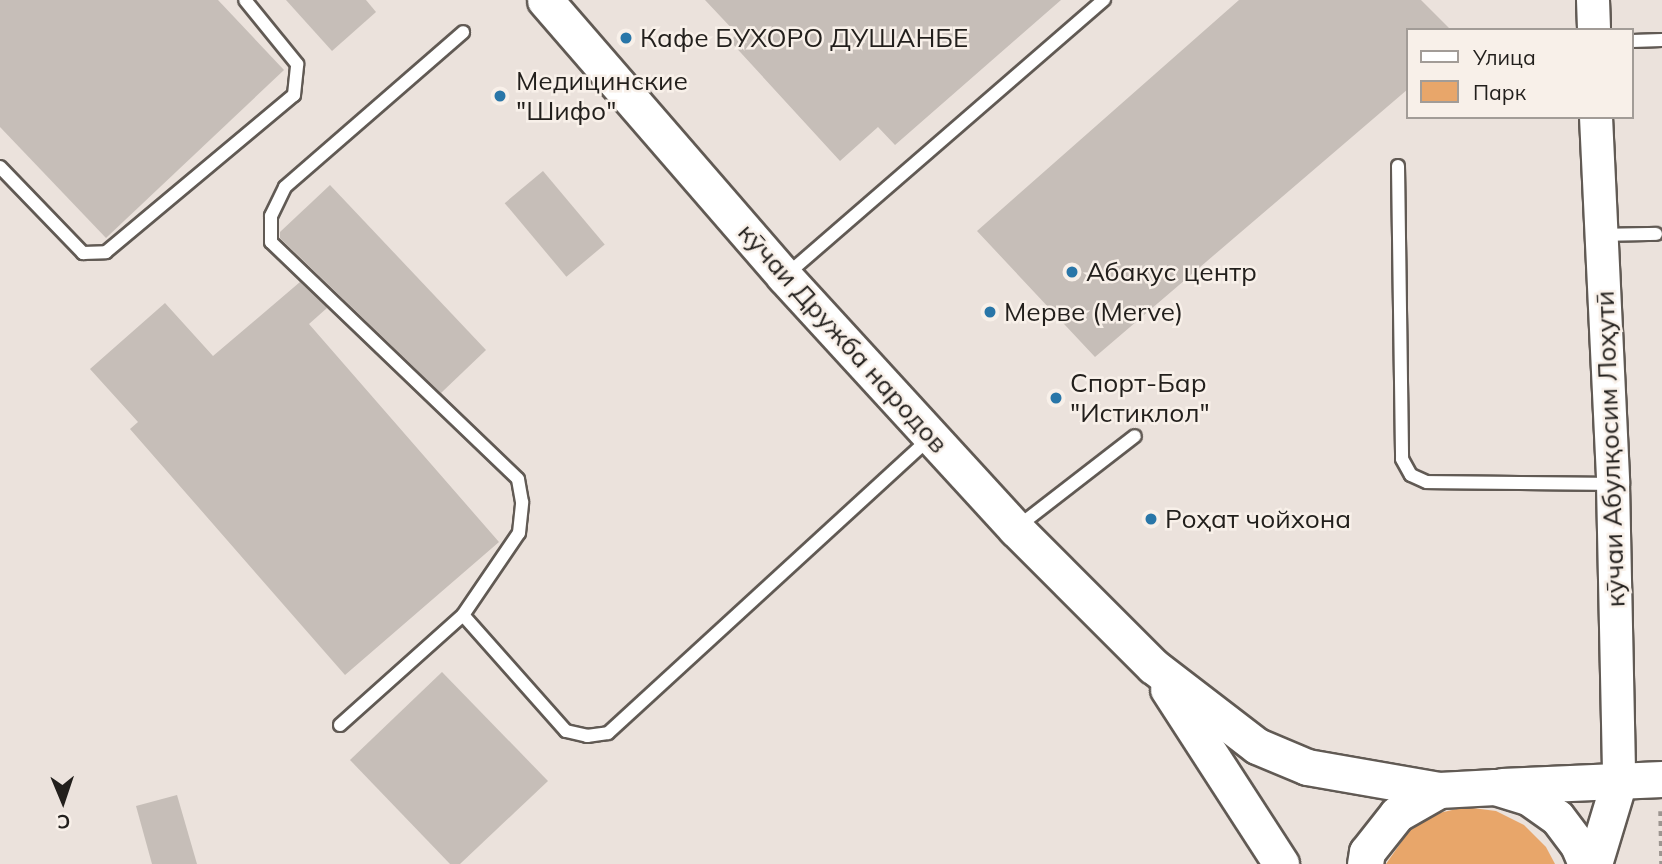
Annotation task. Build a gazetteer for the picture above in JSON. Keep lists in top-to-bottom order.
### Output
{
  "streets": {
    "main road": ["кӯчаи Дружба народов"],
    "street": ["кӯчаи Абулқосим Лоҳутӣ"]
  },
  "places": [
    "Кафе БУХОРО ДУШАНБЕ",
    "Медицинские \"Шифо\"",
    "Абакус центр",
    "Мерве (Merve)",
    "Спорт-Бар \"Истиклол\"",
    "Роҳат чойхона"
  ],
  "legend": ["Улица", "Парк"],
  "north": "bottom"
}
